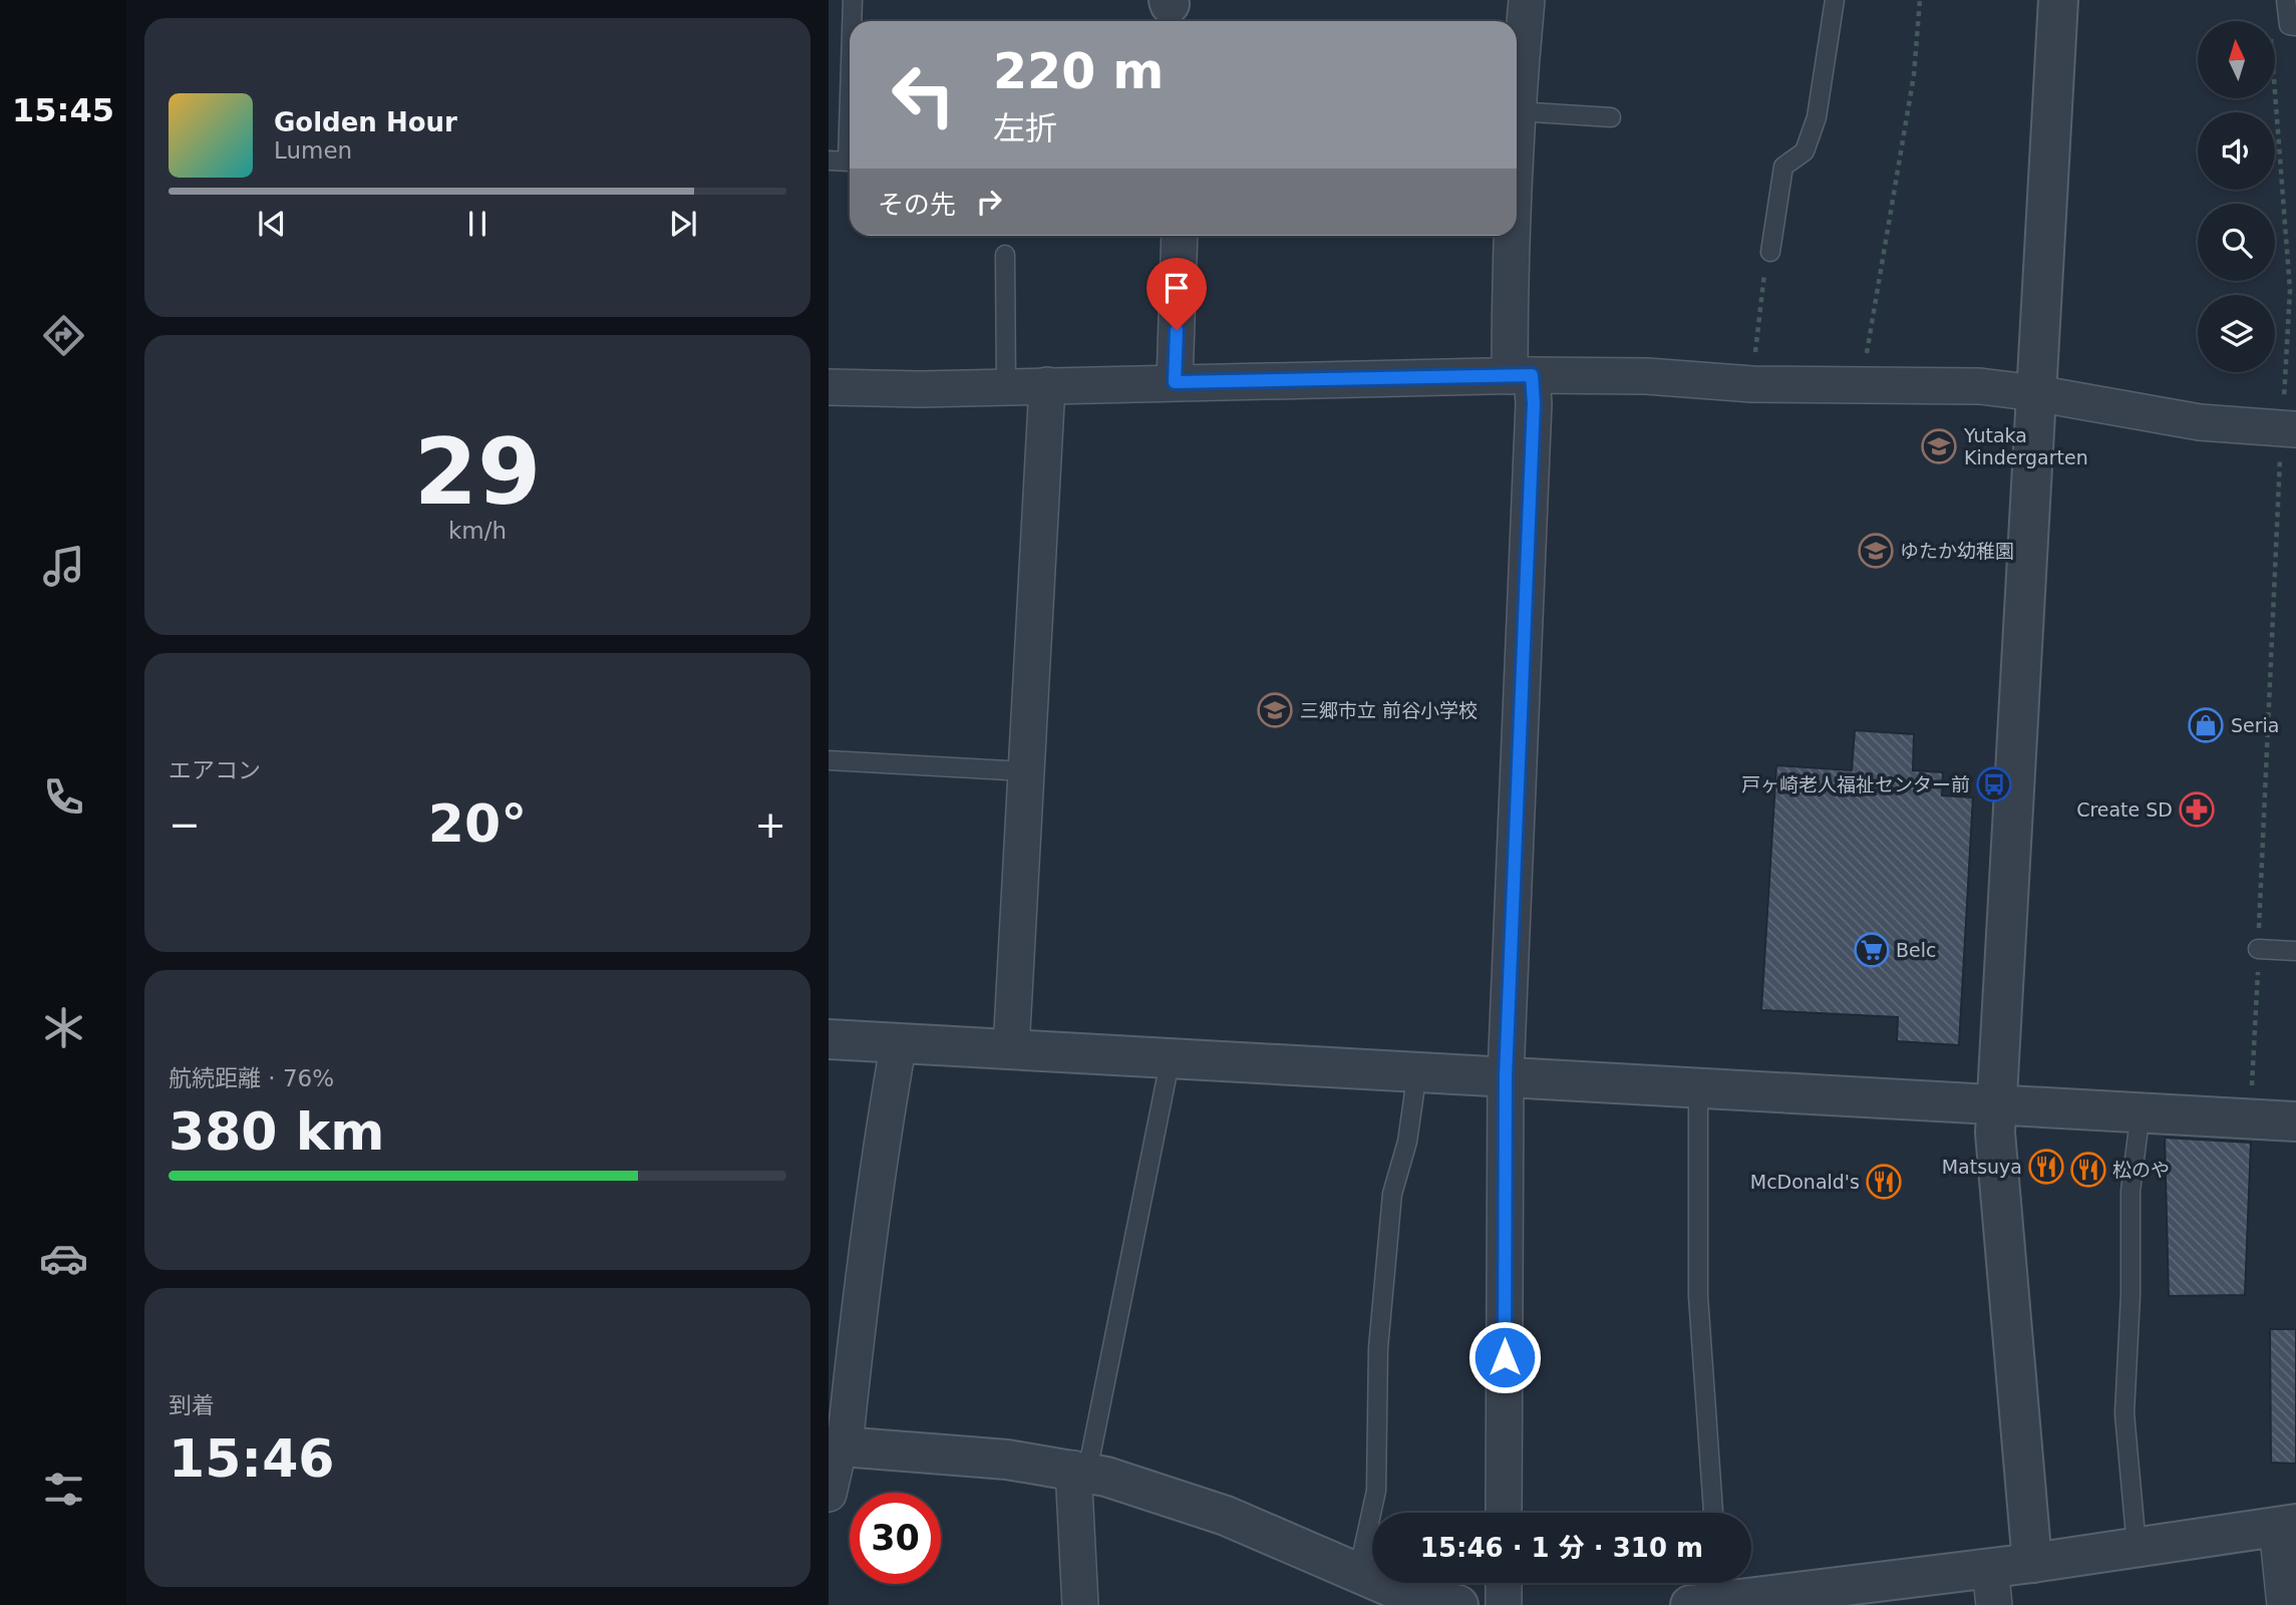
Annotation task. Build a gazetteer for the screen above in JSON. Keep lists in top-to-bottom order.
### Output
{
  "places": {
    "school or university": ["Yutaka Kindergarten", "ゆたか幼稚園", "三郷市立 前谷小学校"],
    "shop": ["Seria"],
    "bus stop": ["戸ヶ崎老人福祉センター前"],
    "pharmacy": ["Create SD"],
    "supermarket": ["Belc"],
    "restaurant": ["Matsuya", "松のや", "McDonald's"]
  },
  "north": "top",
  "page": {
    "tabs": "15:45",
    "turn": ["220 m", "左折"],
    "song": ["Golden Hour", "Lumen"],
    "then": "その先",
    "tile": [
      ["29", "km/h"],
      "エアコン",
      ["航続距離 · 76%", "380 km"],
      ["到着", "15:46"]
    ],
    "heat": ["−", "20°", "+"],
    "limit": "30",
    "trip": "15:46 · 1 分 · 310 m"
  }
}
